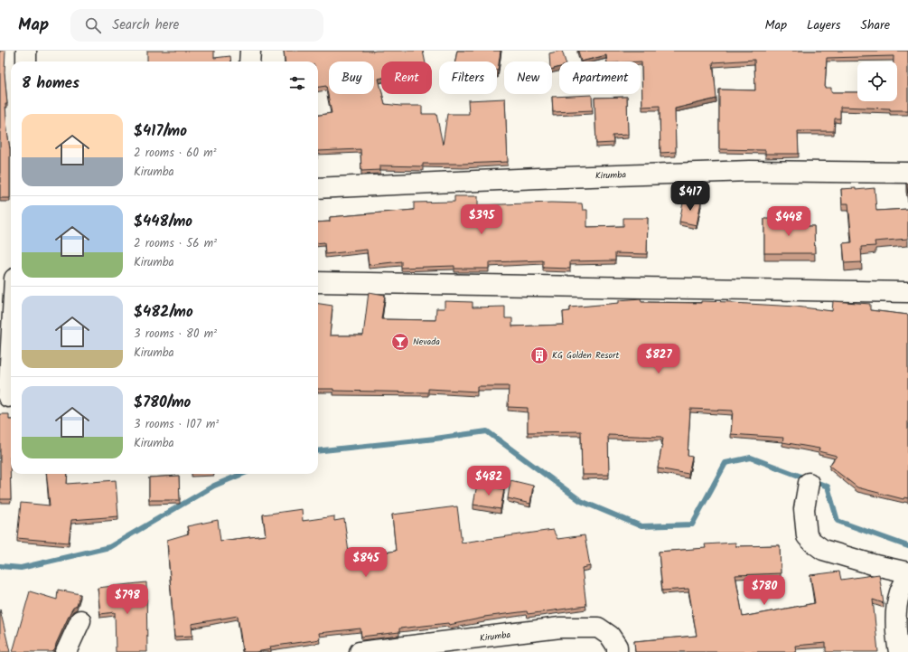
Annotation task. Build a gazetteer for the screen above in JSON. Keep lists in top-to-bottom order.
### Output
{
  "streets": {
    "street": ["Kirumba"]
  },
  "places": {
    "bar": ["Nevada"],
    "building": ["KG Golden Resort"]
  },
  "page": {
    "header": "Map",
    "search": "Search here",
    "nav": ["Map", "Layers", "Share"],
    "chip": [
      "Buy",
      "Rent",
      "Filters",
      "New",
      "Apartment"
    ],
    "heading": "8 homes",
    "list": [
      {
        "name": "$417/mo",
        "note": "2 rooms · 60 m² · Kirumba"
      },
      {
        "name": "$448/mo",
        "note": "2 rooms · 56 m² · Kirumba"
      },
      {
        "name": "$482/mo",
        "note": "3 rooms · 80 m² · Kirumba"
      },
      {
        "name": "$780/mo",
        "note": "3 rooms · 107 m² · Kirumba"
      }
    ],
    "price": [
      "$417",
      "$395",
      "$448",
      "$827",
      "$482",
      "$845",
      "$780",
      "$798"
    ]
  }
}
